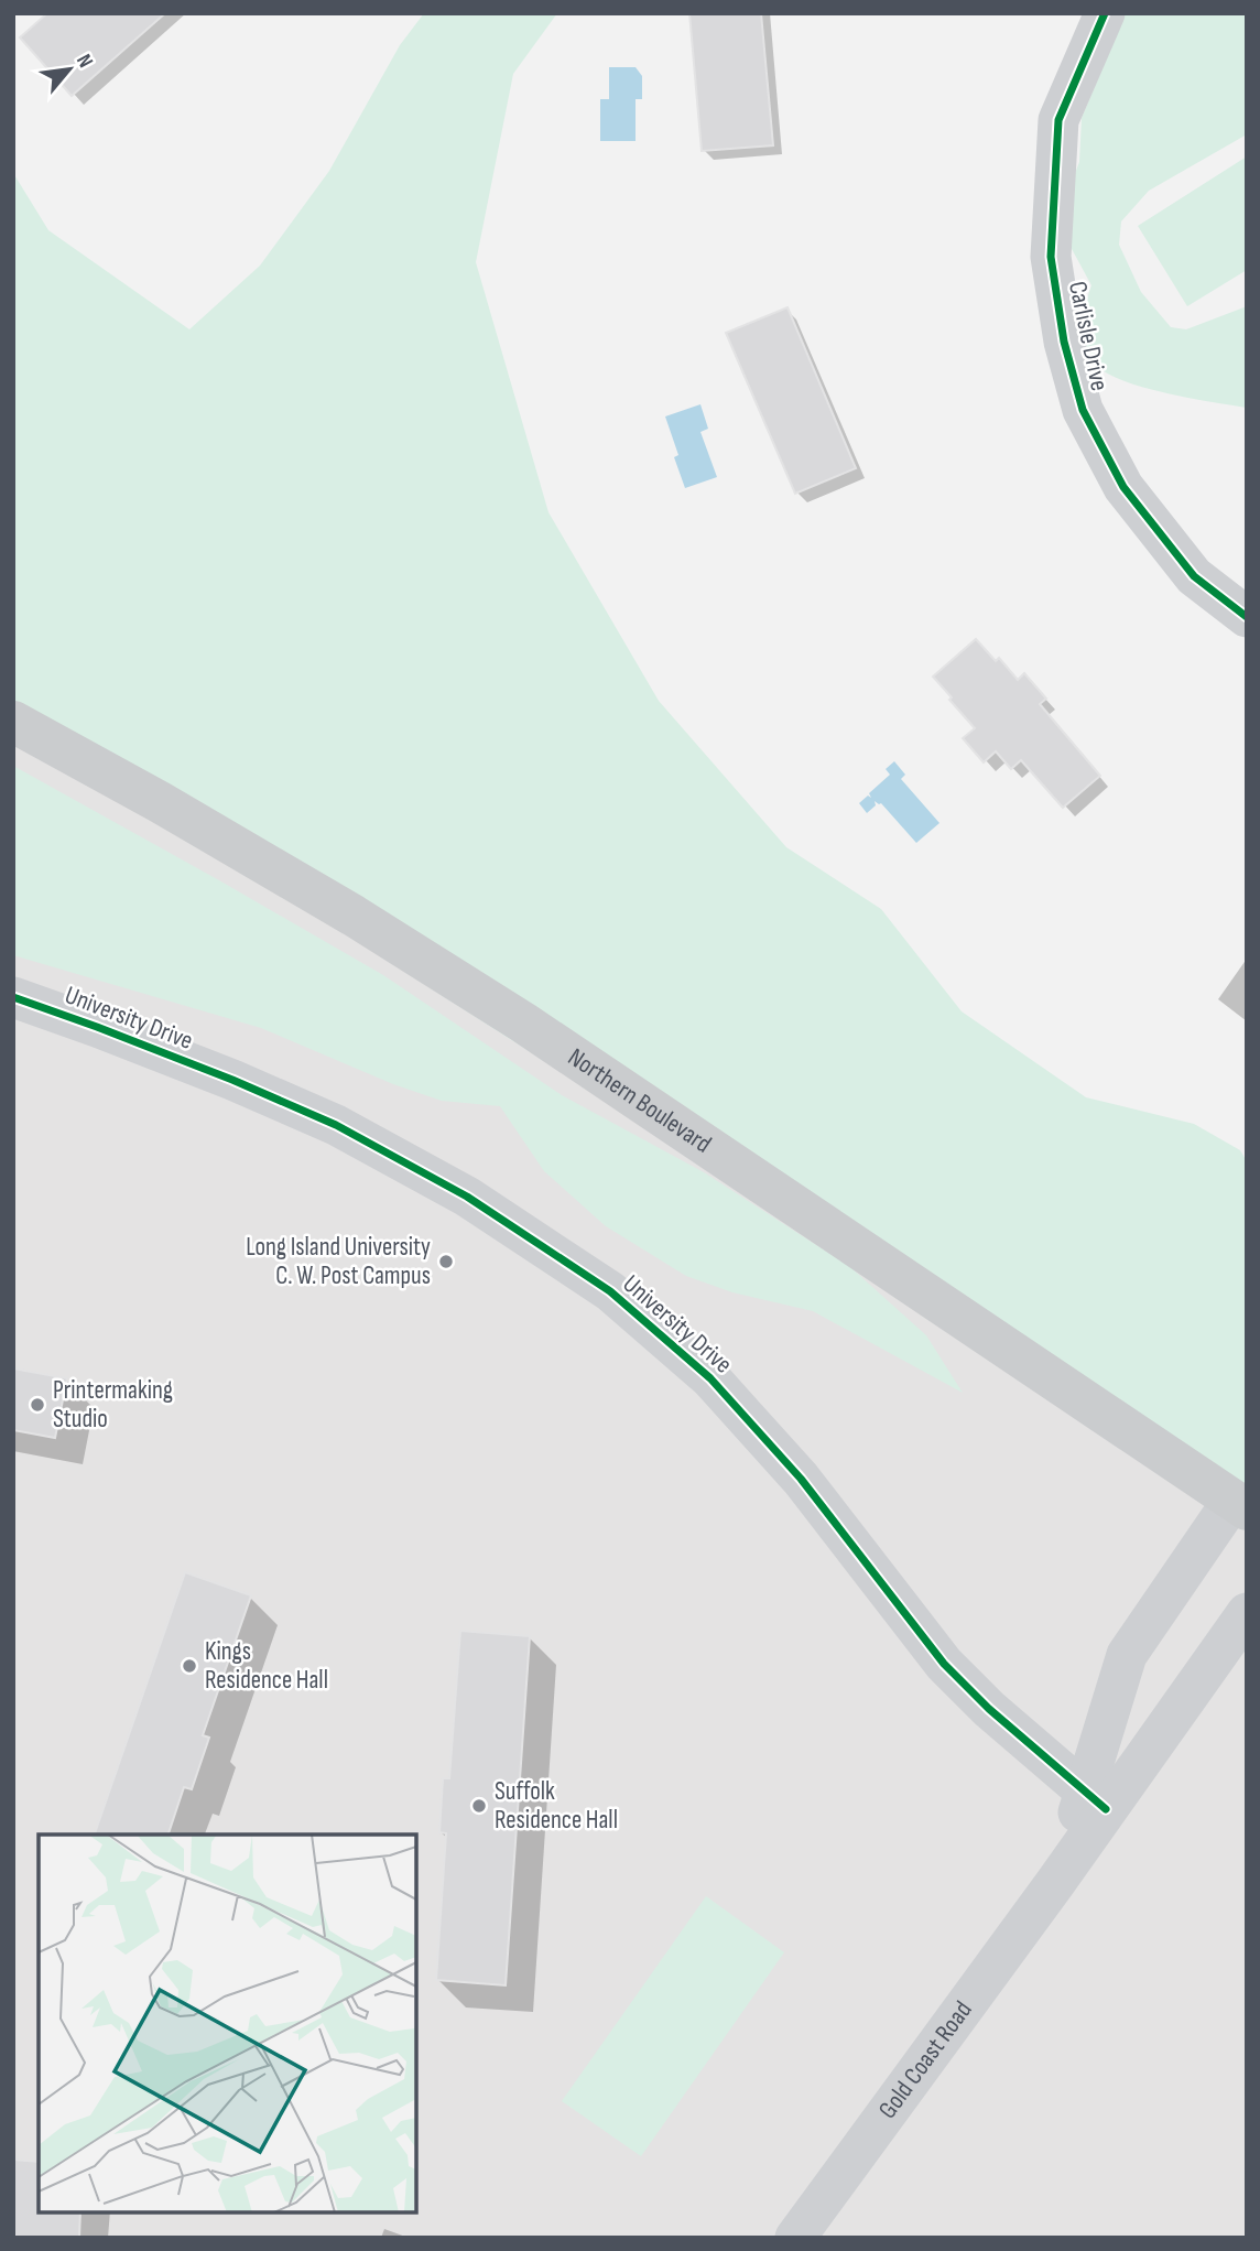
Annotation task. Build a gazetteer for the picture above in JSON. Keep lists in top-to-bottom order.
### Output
{
  "streets": {
    "main road": ["Northern Boulevard"],
    "street": ["Carlisle Drive", "University Drive", "Gold Coast Road"]
  },
  "crossings": [
    ["University Drive", "Gold Coast Road"],
    ["Northern Boulevard", "Gold Coast Road"]
  ],
  "places": [
    "Long Island University C. W. Post Campus",
    "Printermaking Studio",
    "Kings Residence Hall",
    "Suffolk Residence Hall"
  ],
  "north": "top right"
}
